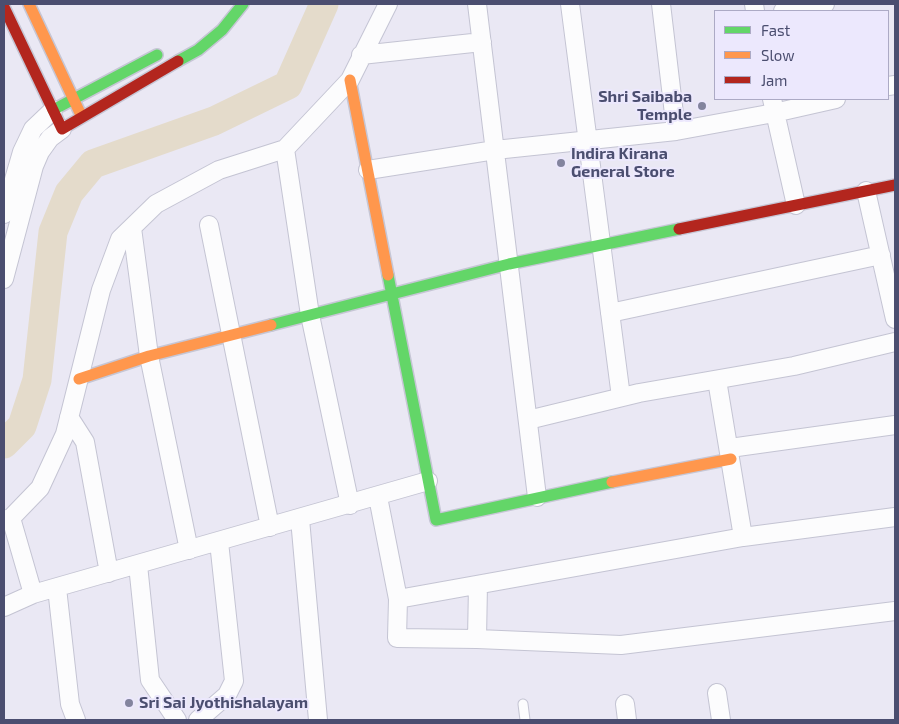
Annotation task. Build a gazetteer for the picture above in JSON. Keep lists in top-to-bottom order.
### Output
{
  "places": ["Shri Saibaba Temple", "Indira Kirana General Store", "Sri Sai Jyothishalayam"],
  "legend": ["Fast", "Slow", "Jam"]
}
